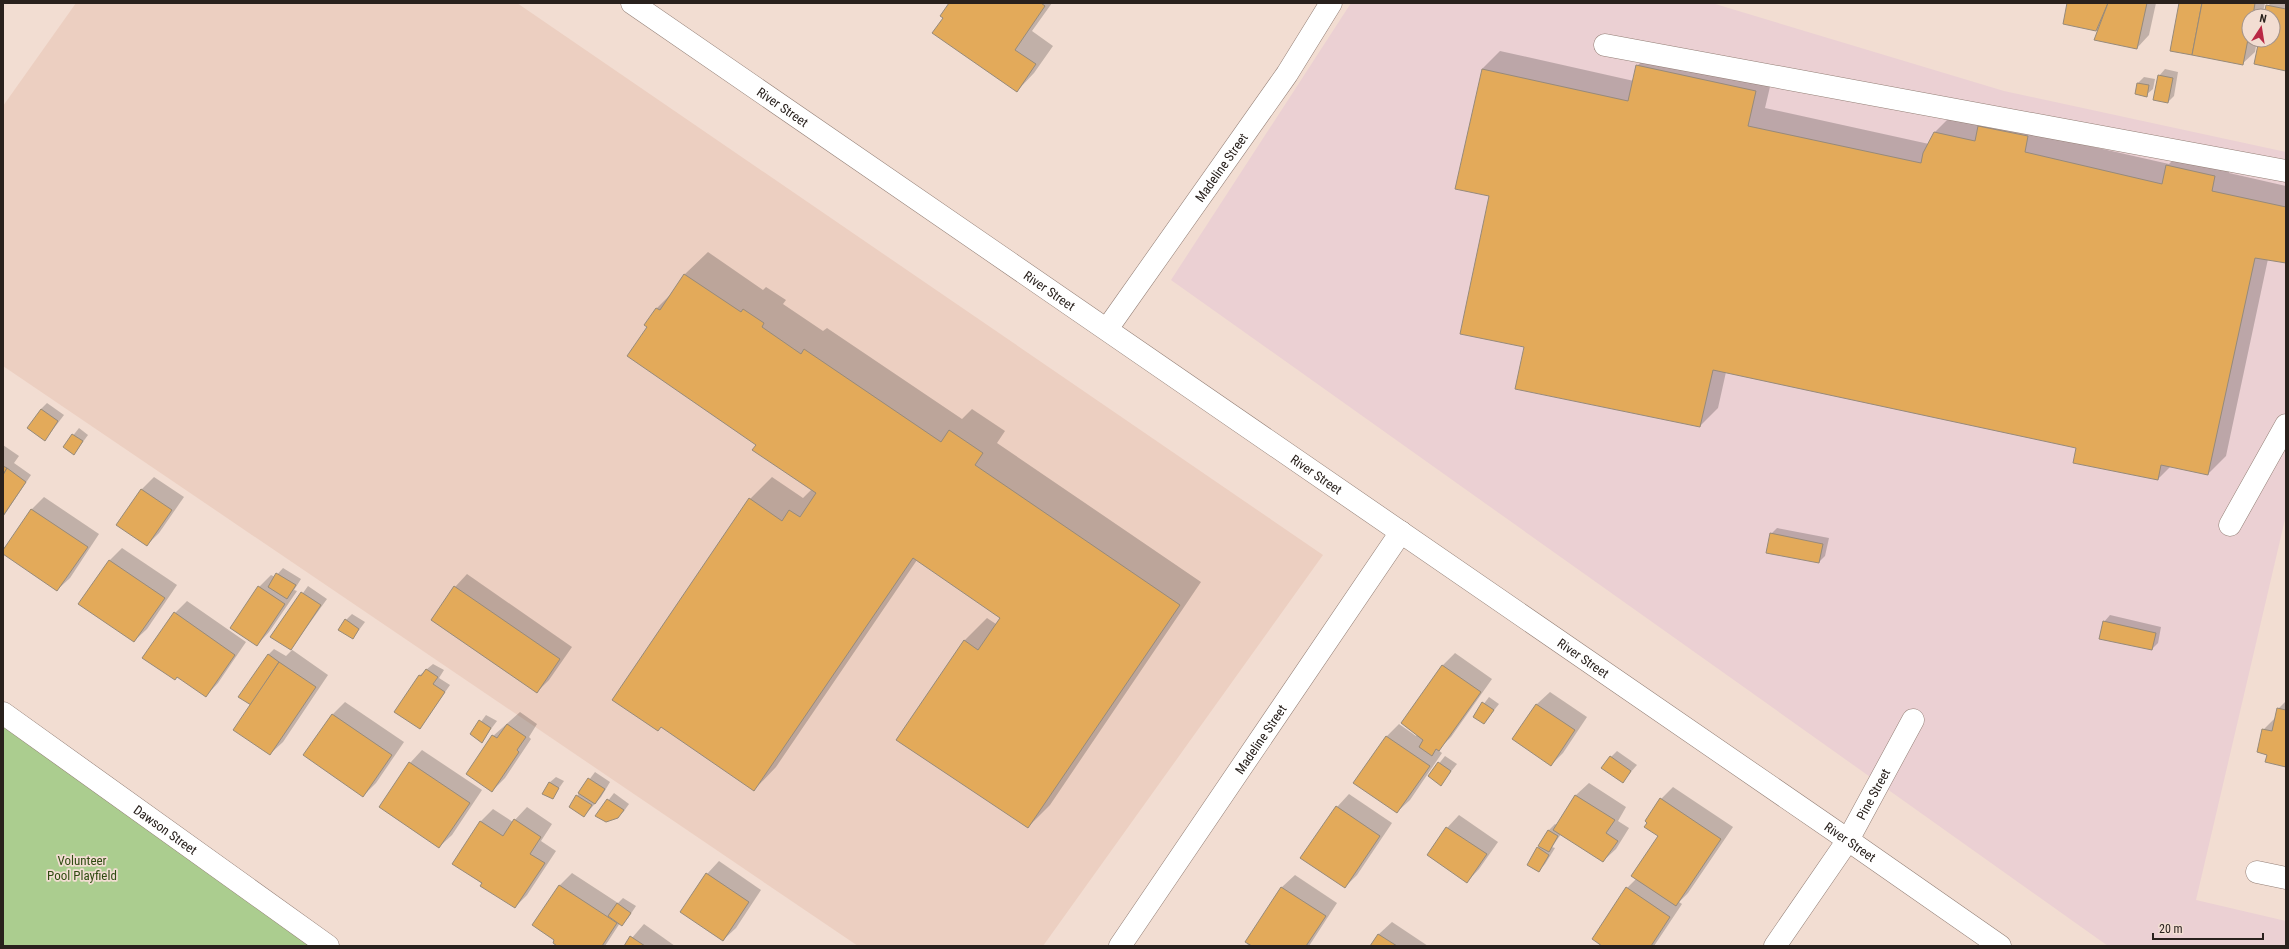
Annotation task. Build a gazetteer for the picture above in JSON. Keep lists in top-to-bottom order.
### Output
{
  "streets": {
    "main road": [
      "River Street",
      "Madeline Street",
      "Pine Street",
      "Dawson Street"
    ]
  },
  "crossings": [
    ["River Street", "Madeline Street"],
    ["River Street", "Pine Street"]
  ],
  "parks": ["Volunteer Pool Playfield"],
  "scale_bar": "20 m",
  "north": "top"
}
